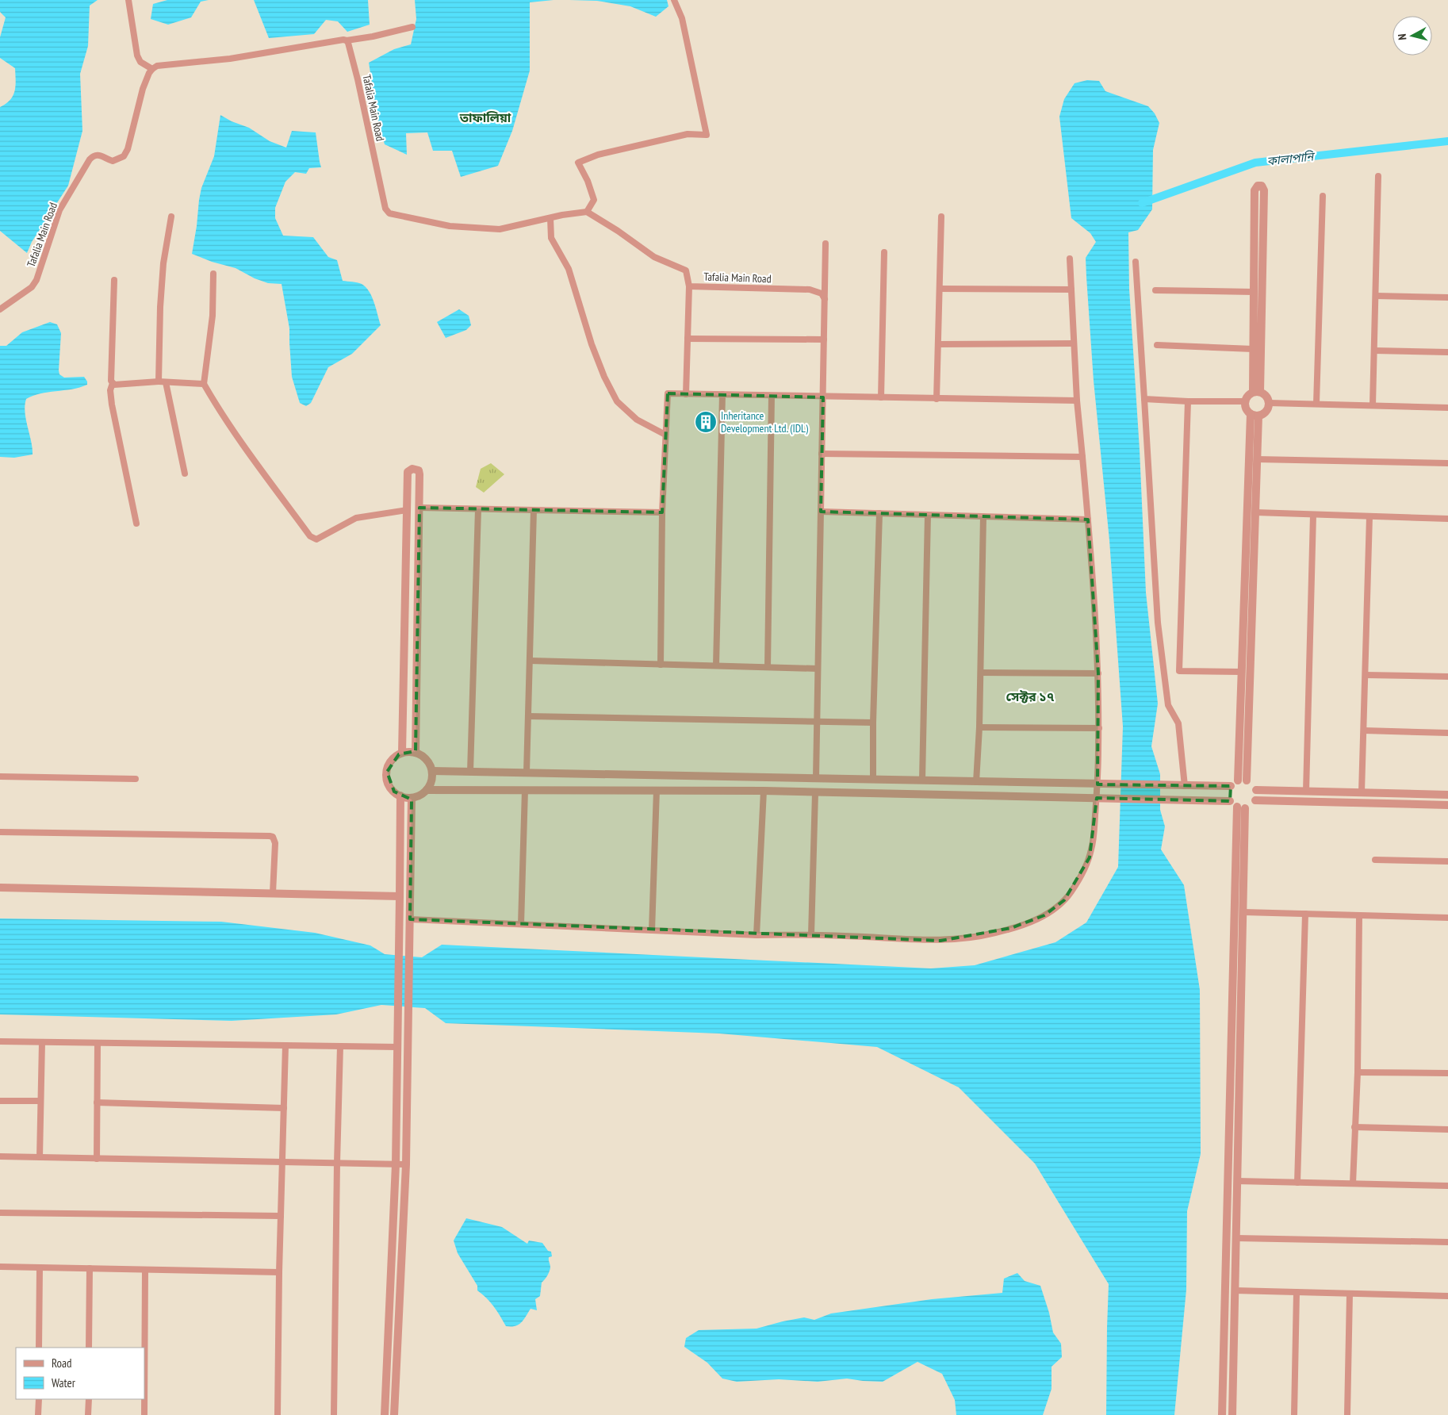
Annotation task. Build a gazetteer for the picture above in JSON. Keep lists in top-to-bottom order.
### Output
{
  "streets": {
    "street": ["Tafalia Main Road"]
  },
  "districts": ["তাফালিয়া", "সেক্টর ১৭"],
  "water": ["কালাপানি"],
  "places": {
    "building": ["Inheritance Development Ltd. (IDL)"]
  },
  "legend": ["Road", "Water"],
  "north": "left"
}
